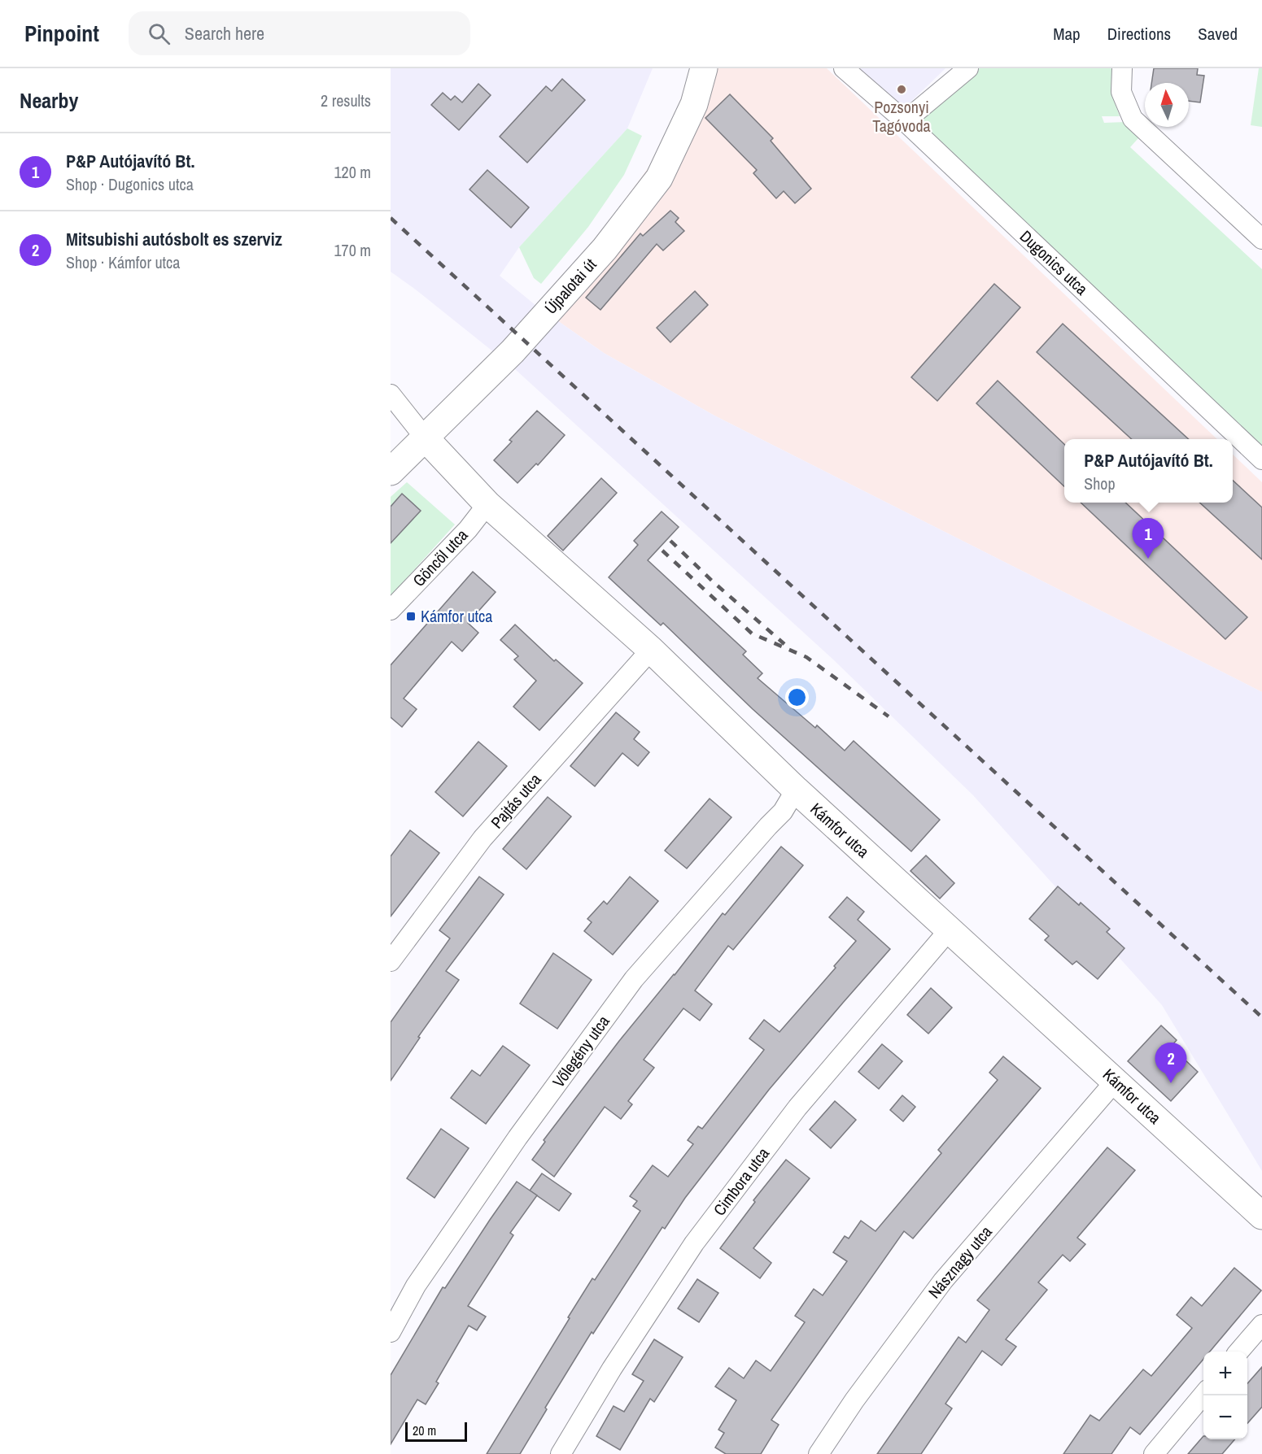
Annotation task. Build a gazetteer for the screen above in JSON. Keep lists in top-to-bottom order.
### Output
{
  "streets": {
    "street": [
      "Dugonics utca",
      "Újpalotai út",
      "Göncöl utca",
      "Pajtás utca",
      "Kámfor utca",
      "Vőlegény utca",
      "Cimbora utca",
      "Násznagy utca"
    ]
  },
  "crossings": [
    ["Újpalotai út", "Kámfor utca"],
    ["Göncöl utca", "Kámfor utca"],
    ["Pajtás utca", "Kámfor utca"],
    ["Kámfor utca", "Vőlegény utca"],
    ["Kámfor utca", "Cimbora utca"],
    ["Kámfor utca", "Násznagy utca"]
  ],
  "places": {
    "other": ["Pozsonyi Tagóvoda"],
    "transit": ["Kámfor utca"]
  },
  "scale_bar": "20 m",
  "north": "top",
  "page": {
    "header": "Pinpoint",
    "search": "Search here",
    "nav": ["Map", "Directions", "Saved"],
    "heading": ["Nearby", "2 results"],
    "list": [
      {
        "mark": "1",
        "name": "P&P Autójavító Bt.",
        "note": "Shop · Dugonics utca",
        "value": "120 m"
      },
      {
        "mark": "2",
        "name": "Mitsubishi autósbolt es szerviz",
        "note": "Shop · Kámfor utca",
        "value": "170 m"
      }
    ],
    "popup": ["P&P Autójavító Bt.", "Shop"],
    "pins": ["1", "2"],
    "map_buttons": ["+", "−"],
    "scale": "20 m"
  }
}
